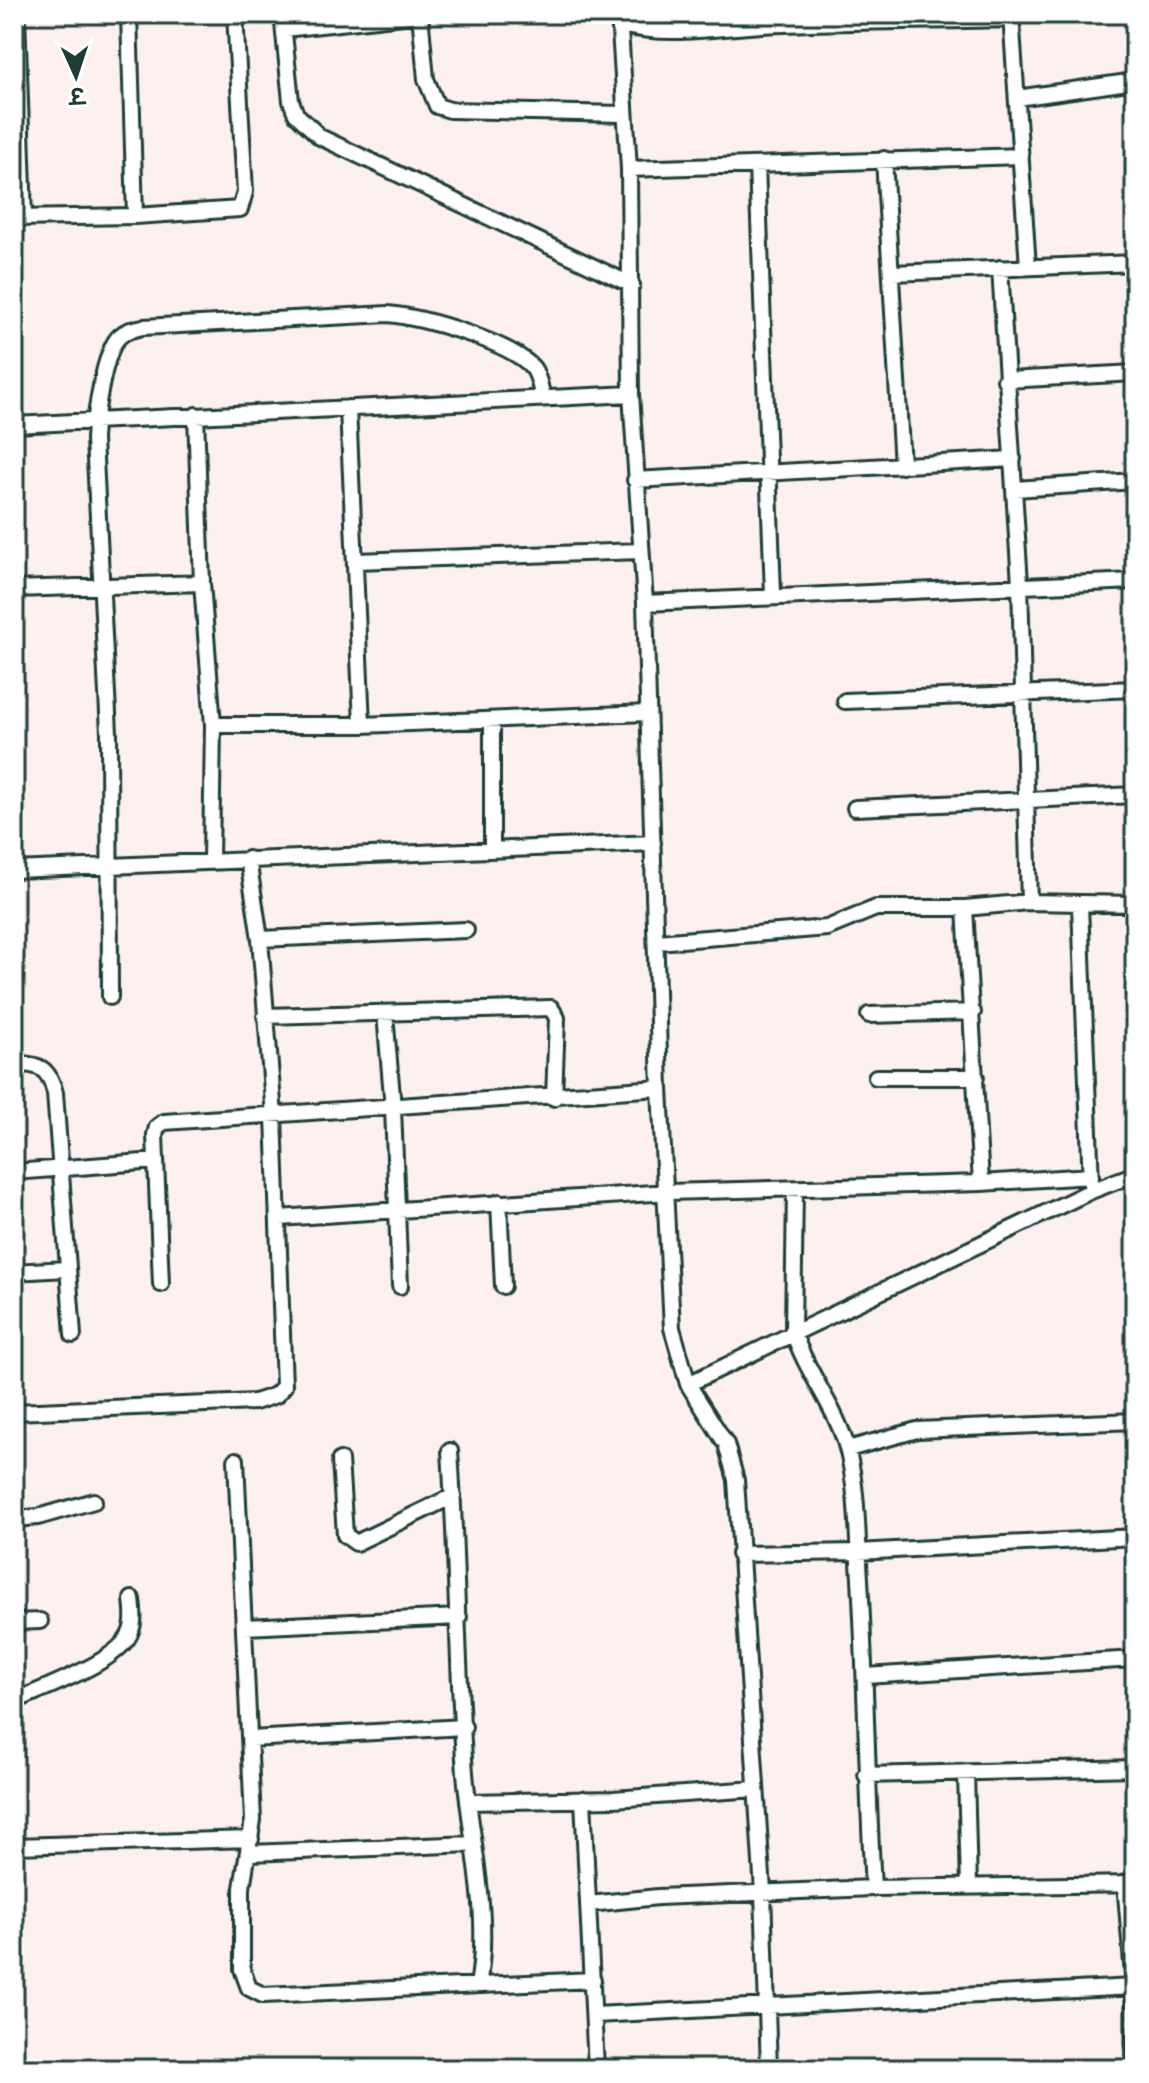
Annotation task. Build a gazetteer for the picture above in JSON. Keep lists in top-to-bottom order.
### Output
{
  "north": "bottom"
}
